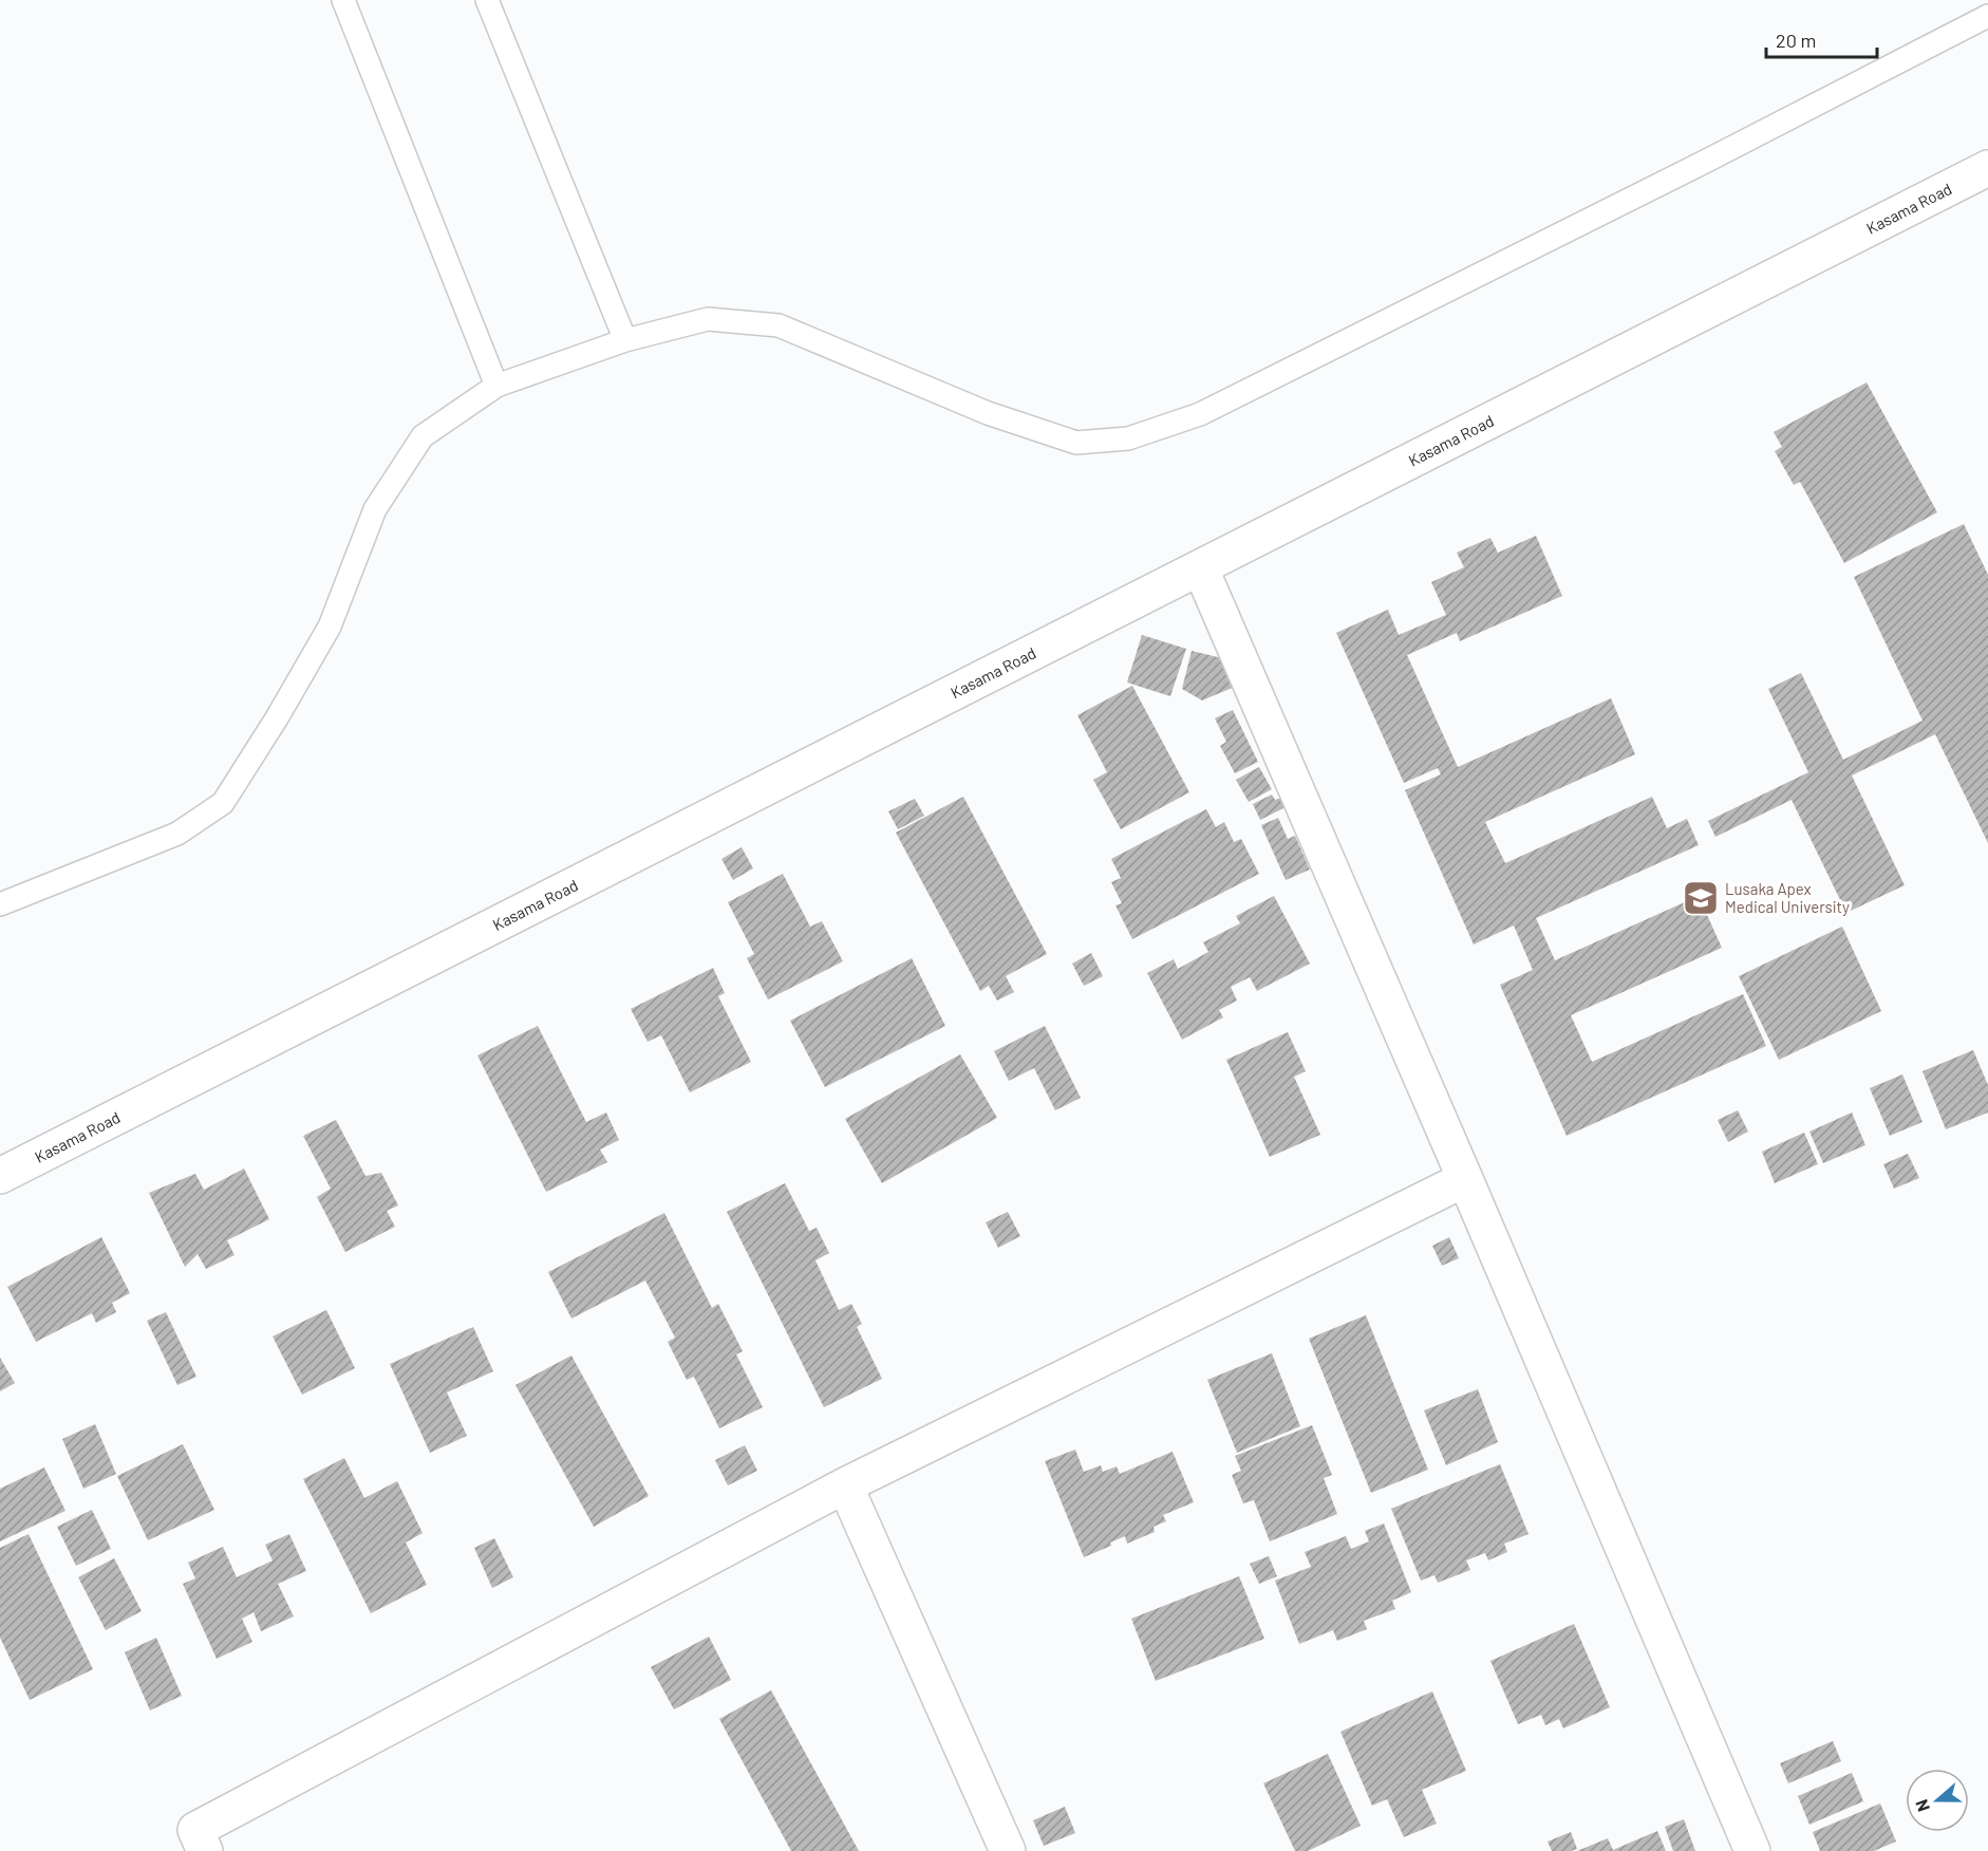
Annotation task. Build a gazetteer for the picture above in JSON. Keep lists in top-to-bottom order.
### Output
{
  "streets": {
    "street": ["Kasama Road"]
  },
  "places": {
    "school or university": ["Lusaka Apex Medical University"]
  },
  "scale_bar": "20 m",
  "north": "left"
}
